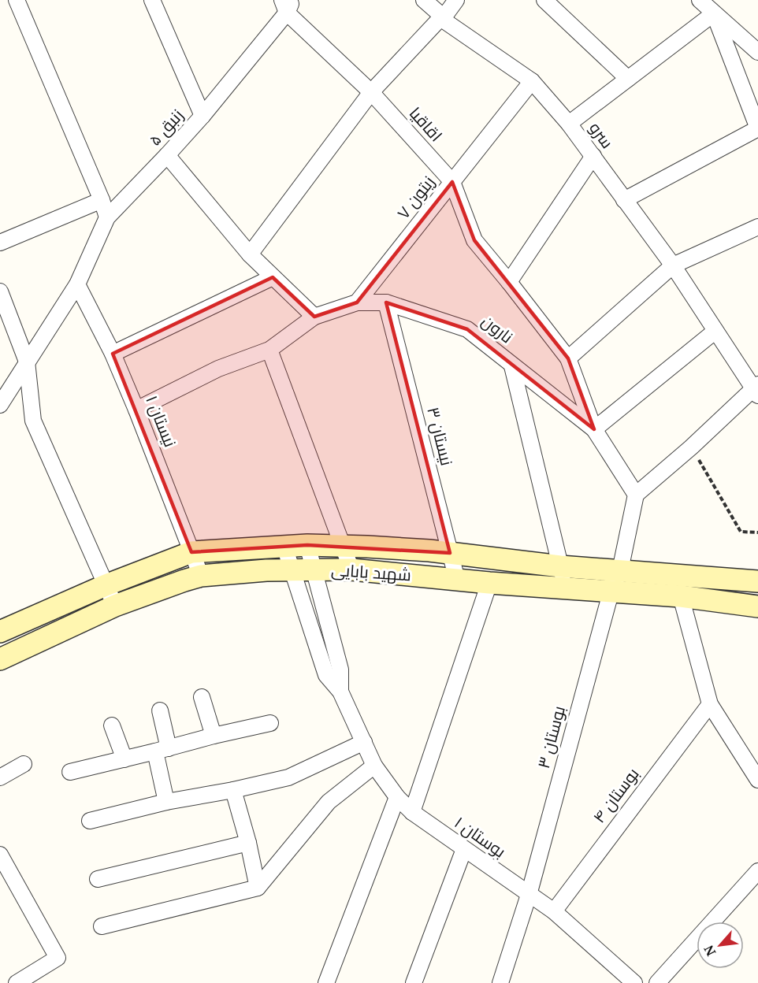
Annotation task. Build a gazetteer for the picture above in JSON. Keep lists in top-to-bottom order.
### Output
{
  "streets": {
    "main road": ["شهید بابایی"],
    "street": [
      "اقاقیا",
      "زنبق ۵",
      "سرو",
      "زیتون ۷",
      "نارون",
      "نیستان ۱",
      "نیستان ۳",
      "بوستان ۳",
      "بوستان ۴",
      "بوستان ۱"
    ]
  },
  "crossings": [
    ["اقاقیا", "زنبق ۵"],
    ["اقاقیا", "زیتون ۷"],
    ["اقاقیا", "نارون"],
    ["زنبق ۵", "نیستان ۱"],
    ["سرو", "زیتون ۷"],
    ["زیتون ۷", "نارون"],
    ["نارون", "نیستان ۳"],
    ["نیستان ۱", "شهید بابایی"],
    ["نیستان ۳", "شهید بابایی"],
    ["شهید بابایی", "بوستان ۳"],
    ["شهید بابایی", "بوستان ۱"],
    ["بوستان ۳", "بوستان ۱"],
    ["بوستان ۴", "بوستان ۱"]
  ],
  "north": "bottom left"
}
